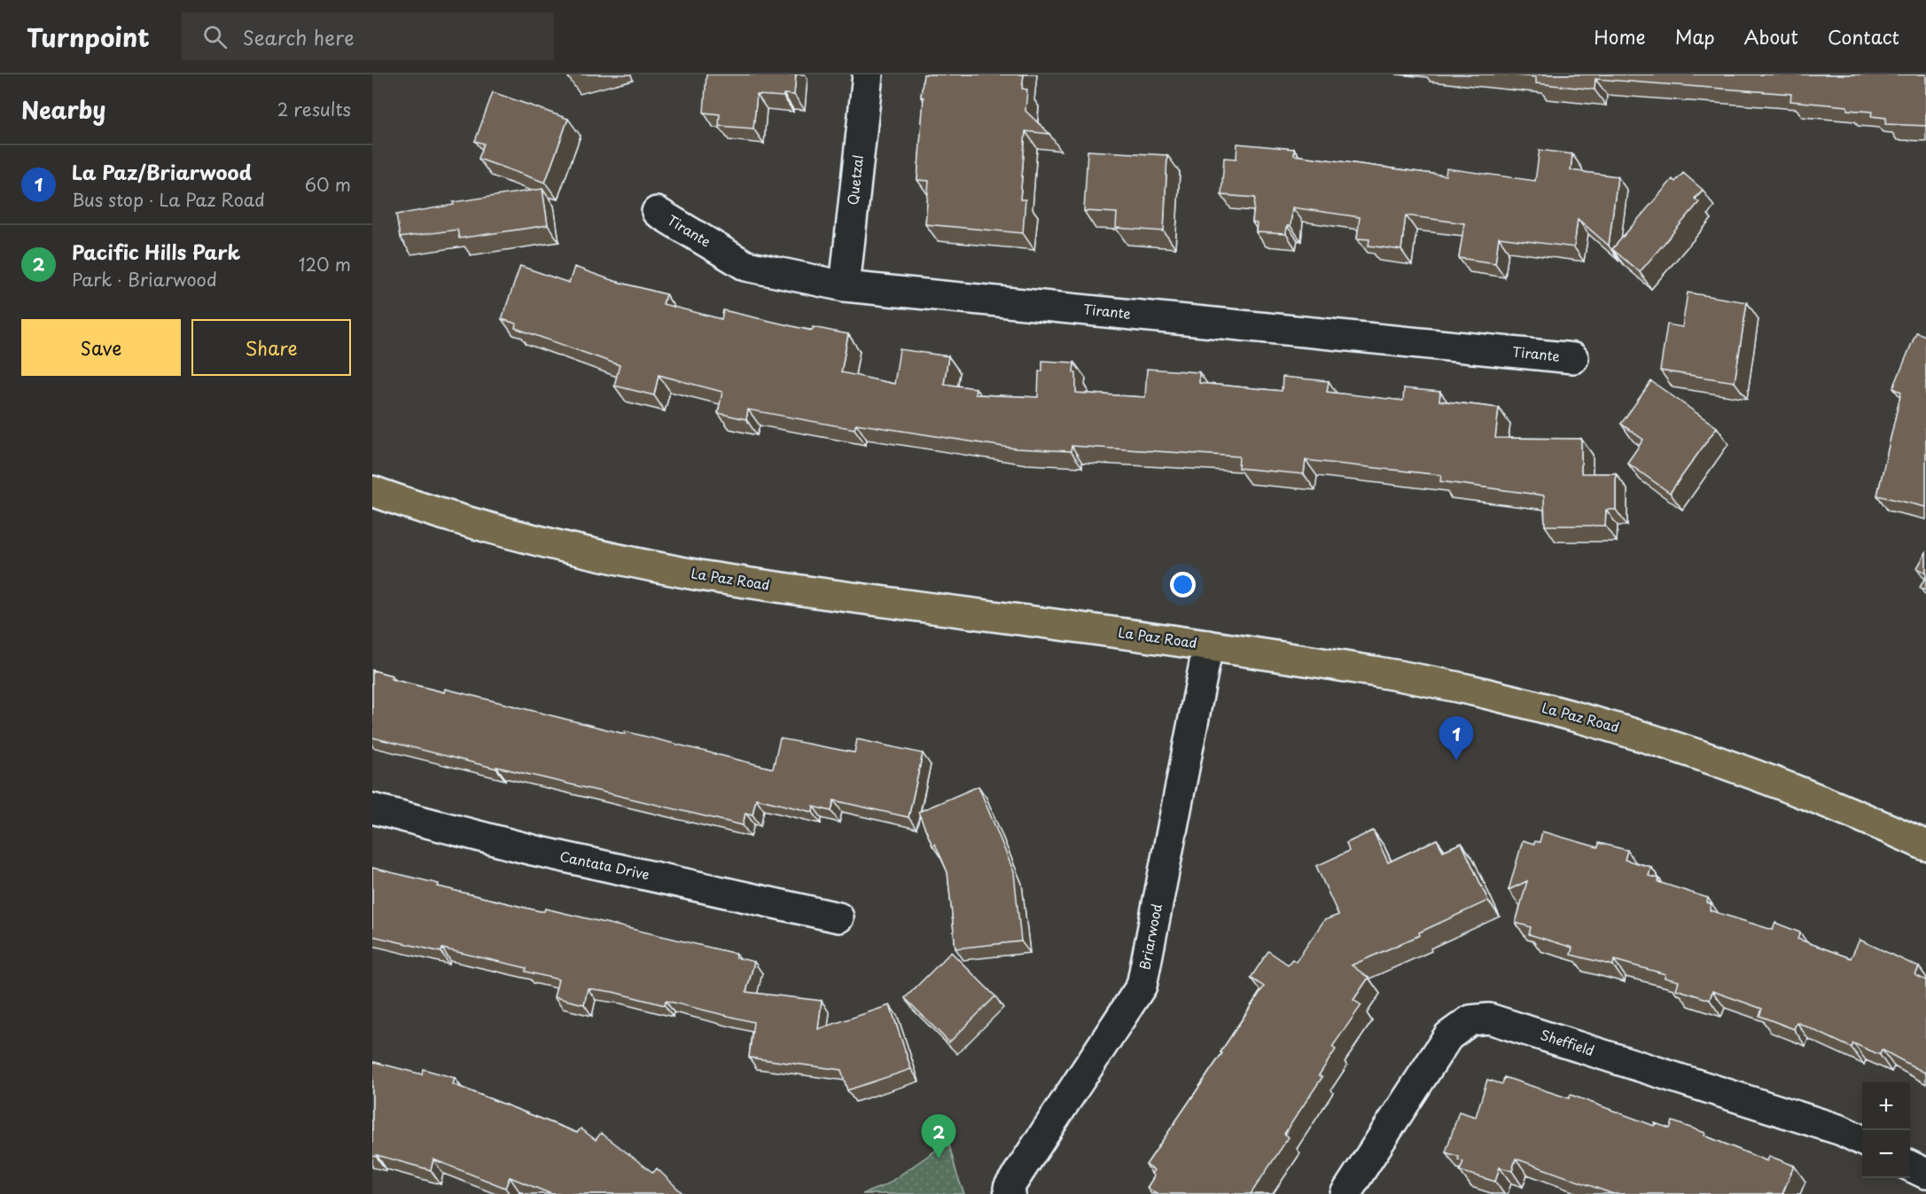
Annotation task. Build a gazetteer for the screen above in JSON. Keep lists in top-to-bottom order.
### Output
{
  "streets": {
    "main road": ["La Paz Road"],
    "street": [
      "Quetzal",
      "Tirante",
      "Cantata Drive",
      "Briarwood",
      "Sheffield"
    ]
  },
  "crossings": [
    ["Quetzal", "Tirante"],
    ["La Paz Road", "Briarwood"]
  ],
  "page": {
    "header": "Turnpoint",
    "search": "Search here",
    "nav": [
      "Home",
      "Map",
      "About",
      "Contact"
    ],
    "heading": ["Nearby", "2 results"],
    "list": [
      {
        "mark": "1",
        "name": "La Paz/Briarwood",
        "note": "Bus stop · La Paz Road",
        "value": "60 m"
      },
      {
        "mark": "2",
        "name": "Pacific Hills Park",
        "note": "Park · Briarwood",
        "value": "120 m"
      }
    ],
    "buttons": ["Save", "Share"],
    "pins": ["1", "2"],
    "map_buttons": ["+", "−"]
  }
}
